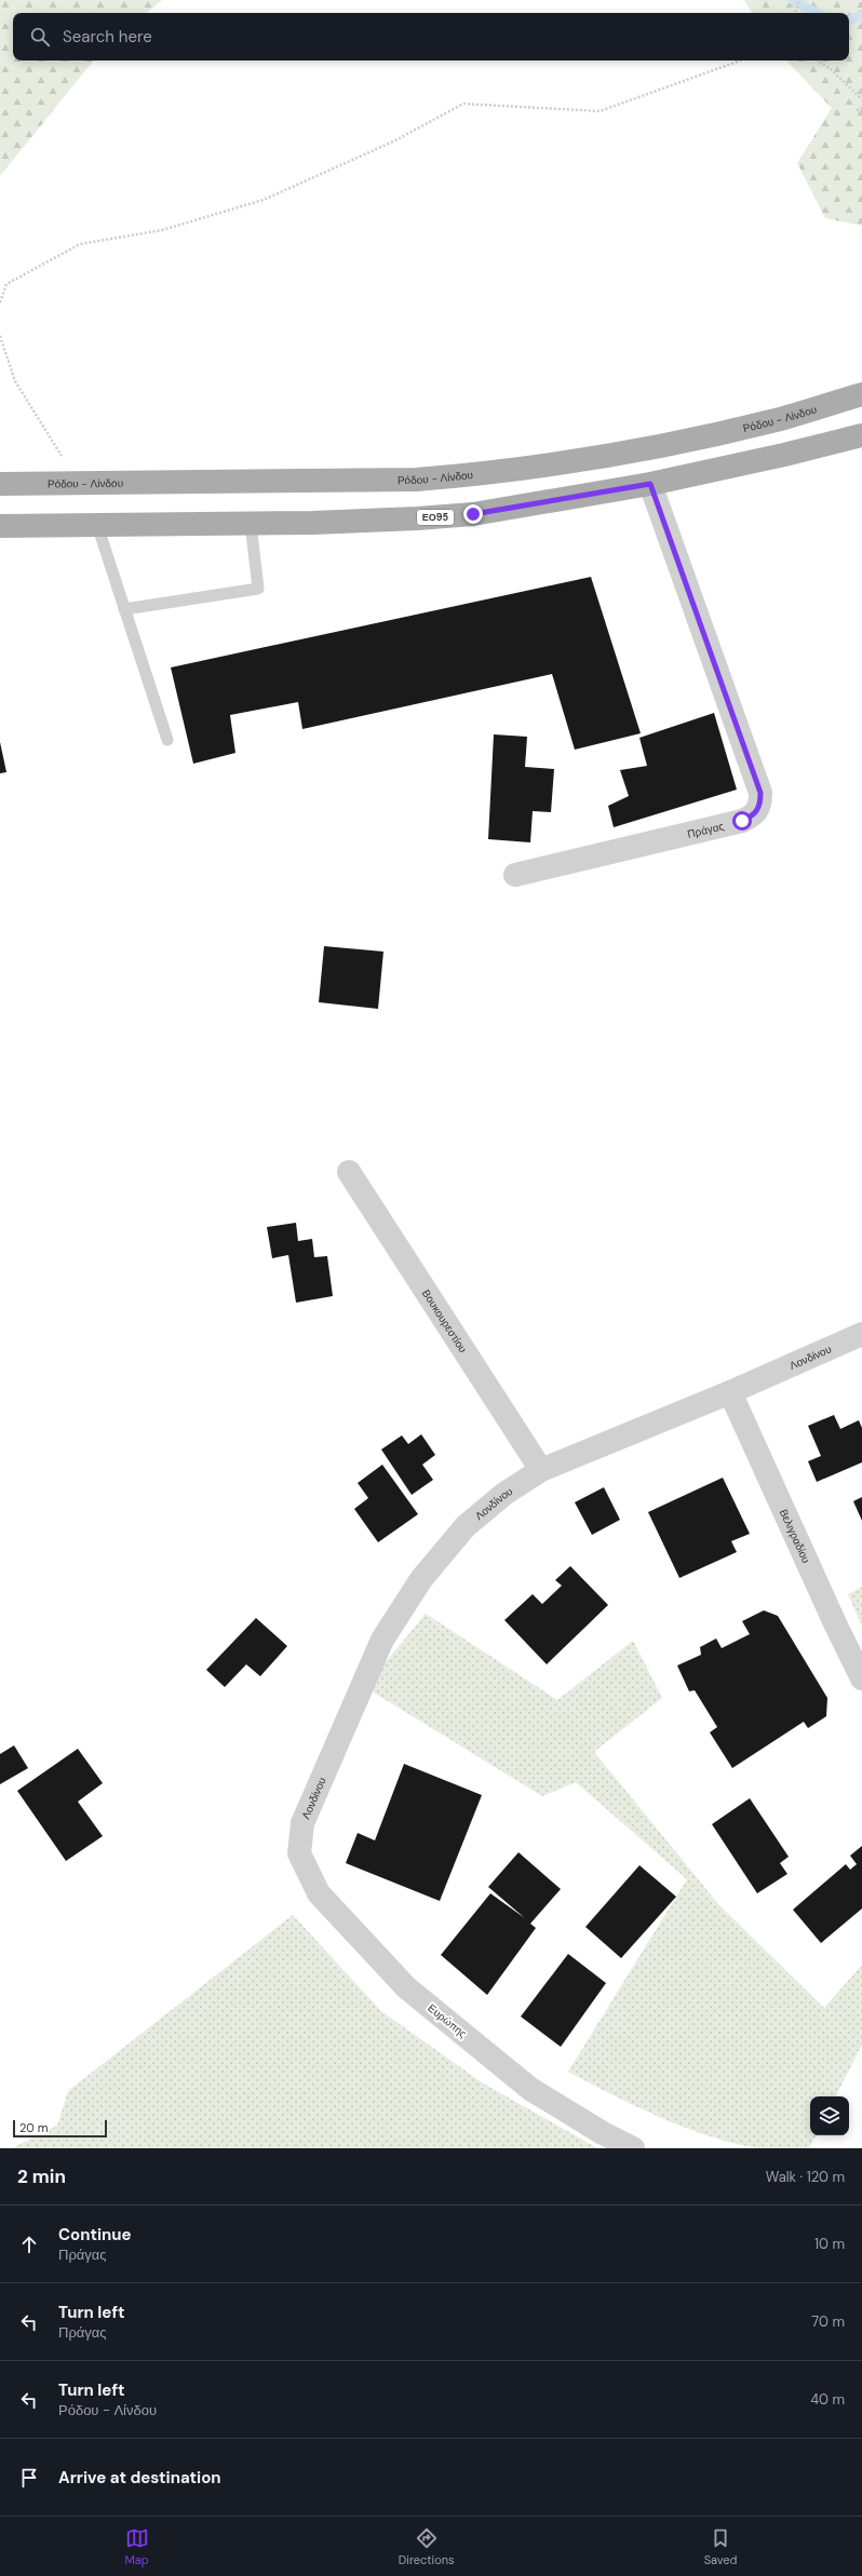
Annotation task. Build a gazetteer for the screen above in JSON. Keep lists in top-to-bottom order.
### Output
{
  "streets": {
    "main road": ["Ρόδου - Λίνδου", "ΕΟ95"],
    "street": [
      "Πράγας",
      "Βουκουρεστίου",
      "Λονδίνου",
      "Βελιγραδίου",
      "Ευρώπης"
    ]
  },
  "crossings": [
    ["ΕΟ95", "Πράγας"],
    ["Βουκουρεστίου", "Λονδίνου"],
    ["Λονδίνου", "Βελιγραδίου"],
    ["Λονδίνου", "Ευρώπης"]
  ],
  "scale_bar": "20 m",
  "page": {
    "search": "Search here",
    "scale": "20 m",
    "heading": ["2 min", "Walk · 120 m"],
    "list": [
      ["Continue", "Πράγας", "10 m"],
      ["Turn left", "Πράγας", "70 m"],
      ["Turn left", "Ρόδου - Λίνδου", "40 m"],
      "Arrive at destination"
    ],
    "nav": ["Map", "Directions", "Saved"]
  }
}
